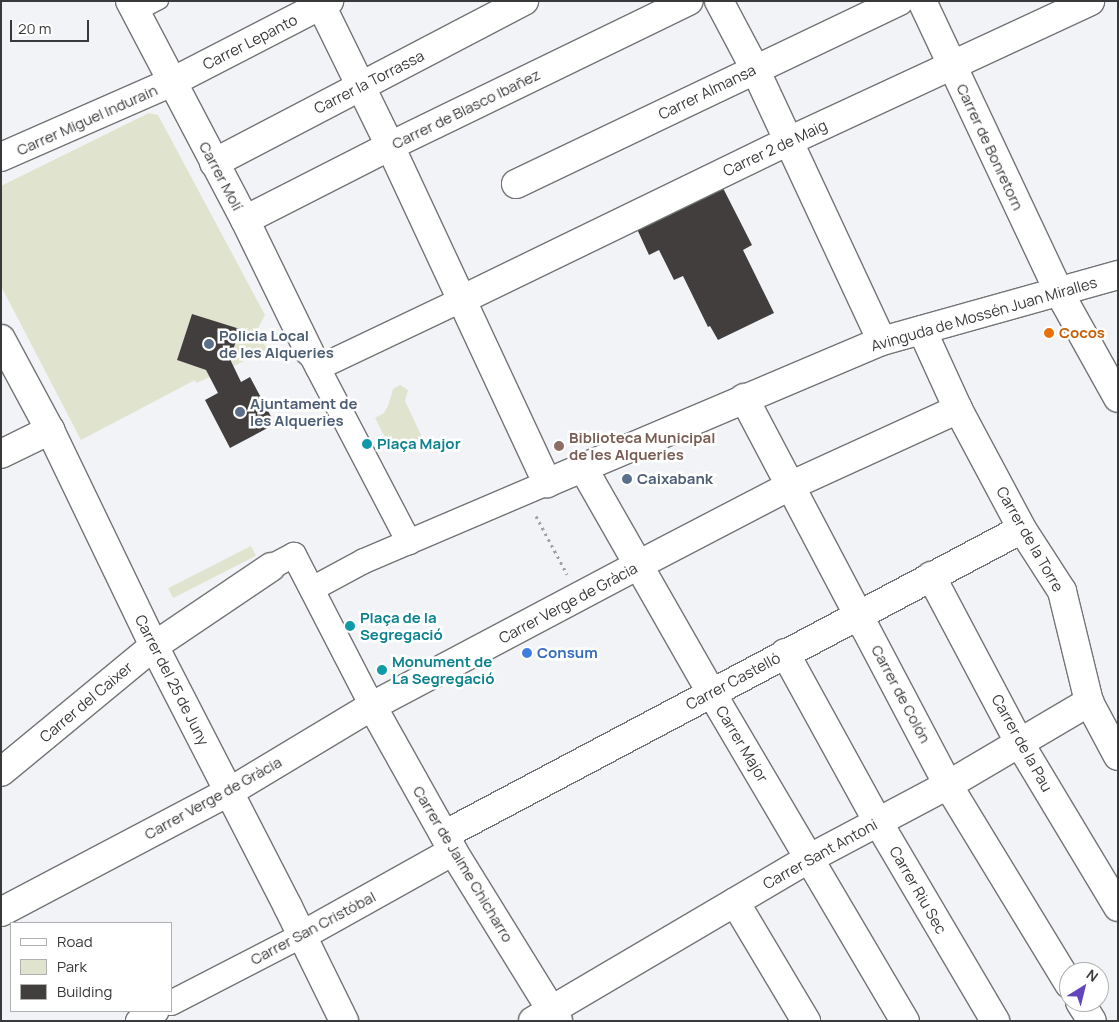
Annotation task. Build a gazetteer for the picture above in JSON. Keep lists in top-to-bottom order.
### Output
{
  "streets": {
    "street": [
      "Carrer Lepanto",
      "Carrer la Torrassa",
      "Carrer Almansa",
      "Carrer de Blasco Ibañez",
      "Carrer Miguel Indurain",
      "Carrer de Bonretorn",
      "Carrer 2 de Maig",
      "Carrer Molí",
      "Avinguda de Mossén Juan Miralles",
      "Carrer de la Torre",
      "Carrer Verge de Gràcia",
      "Carrer del 25 de Juny",
      "Carrer Castelló",
      "Carrer de Colón",
      "Carrer del Caixer",
      "Carrer de la Pau",
      "Carrer Major",
      "Carrer Sant Antoni",
      "Carrer de Jaime Chicharro",
      "Carrer Riu Sec",
      "Carrer San Cristóbal"
    ]
  },
  "crossings": [
    ["Carrer Lepanto", "Carrer Miguel Indurain"],
    ["Carrer Lepanto", "Carrer Molí"],
    ["Carrer la Torrassa", "Carrer Molí"],
    ["Carrer de Blasco Ibañez", "Carrer Molí"],
    ["Carrer Miguel Indurain", "Carrer Molí"],
    ["Carrer de Bonretorn", "Carrer 2 de Maig"],
    ["Carrer de Bonretorn", "Avinguda de Mossén Juan Miralles"],
    ["Avinguda de Mossén Juan Miralles", "Carrer de la Torre"],
    ["Avinguda de Mossén Juan Miralles", "Carrer de Colón"],
    ["Avinguda de Mossén Juan Miralles", "Carrer Major"],
    ["Carrer de la Torre", "Carrer Verge de Gràcia"],
    ["Carrer de la Torre", "Carrer Castelló"],
    ["Carrer de la Torre", "Carrer Sant Antoni"],
    ["Carrer Verge de Gràcia", "Carrer del 25 de Juny"],
    ["Carrer Verge de Gràcia", "Carrer de Colón"],
    ["Carrer Verge de Gràcia", "Carrer Major"],
    ["Carrer Verge de Gràcia", "Carrer de Jaime Chicharro"],
    ["Carrer del 25 de Juny", "Carrer del Caixer"],
    ["Carrer del 25 de Juny", "Carrer San Cristóbal"],
    ["Carrer Castelló", "Carrer de Colón"],
    ["Carrer Castelló", "Carrer de la Pau"],
    ["Carrer Castelló", "Carrer Major"],
    ["Carrer Castelló", "Carrer de Jaime Chicharro"],
    ["Carrer Castelló", "Carrer Riu Sec"],
    ["Carrer Castelló", "Carrer San Cristóbal"],
    ["Carrer de Colón", "Carrer Sant Antoni"],
    ["Carrer de la Pau", "Carrer Sant Antoni"],
    ["Carrer Major", "Carrer Sant Antoni"],
    ["Carrer Sant Antoni", "Carrer de Jaime Chicharro"],
    ["Carrer Sant Antoni", "Carrer Riu Sec"],
    ["Carrer de Jaime Chicharro", "Carrer San Cristóbal"]
  ],
  "places": [
    "Cocos",
    "Policia Local de les Alqueries",
    "Ajuntament de les Alqueries",
    "Plaça Major",
    "Biblioteca Municipal de les Alqueries",
    "Caixabank",
    "Plaça de la Segregació",
    "Consum",
    "Monument de La Segregació"
  ],
  "legend": ["Road", "Park", "Building"],
  "scale_bar": "20 m",
  "north": "top right"
}
